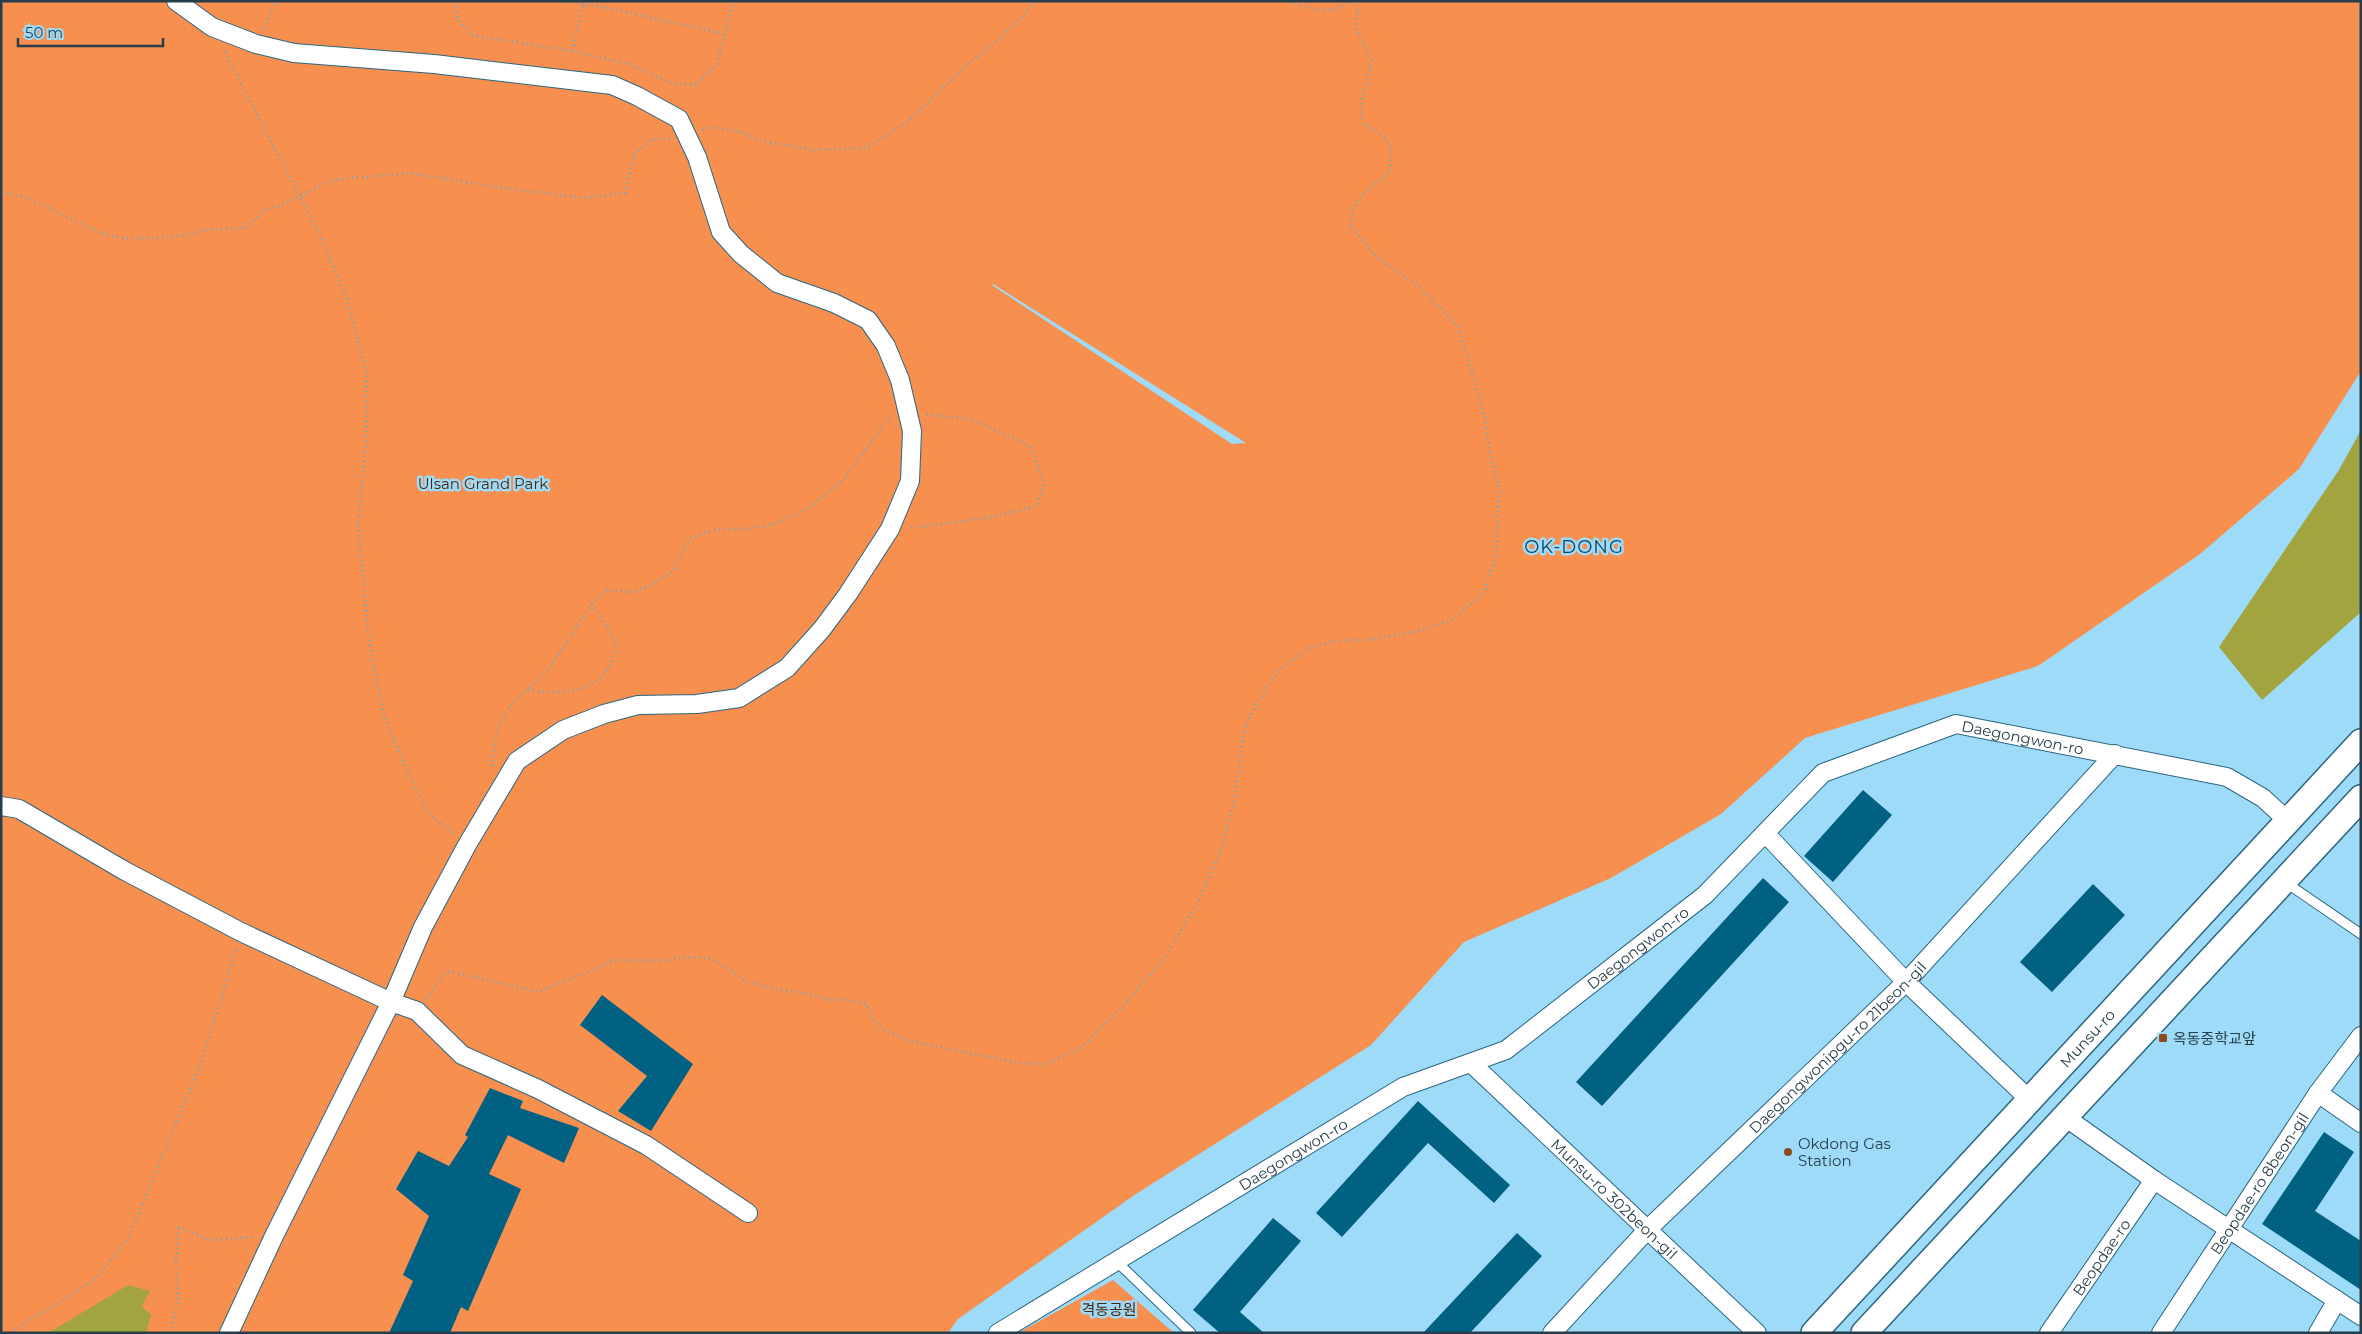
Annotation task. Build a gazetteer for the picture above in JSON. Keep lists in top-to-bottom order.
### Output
{
  "streets": {
    "main road": ["Munsu-ro"],
    "street": [
      "Daegongwon-ro",
      "Daegongwonipgu-ro 21beon-gil",
      "Beopdae-ro 8beon-gil",
      "Munsu-ro 302beon-gil",
      "Beopdae-ro"
    ]
  },
  "crossings": [
    ["Daegongwon-ro", "Munsu-ro"],
    ["Daegongwon-ro", "Daegongwonipgu-ro 21beon-gil"],
    ["Daegongwon-ro", "Munsu-ro 302beon-gil"],
    ["Daegongwonipgu-ro 21beon-gil", "Munsu-ro 302beon-gil"]
  ],
  "districts": ["OK-DONG"],
  "parks": ["Ulsan Grand Park", "격동공원"],
  "places": {
    "transit": ["옥동중학교앞"],
    "other": ["Okdong Gas Station"]
  },
  "scale_bar": "50 m"
}
